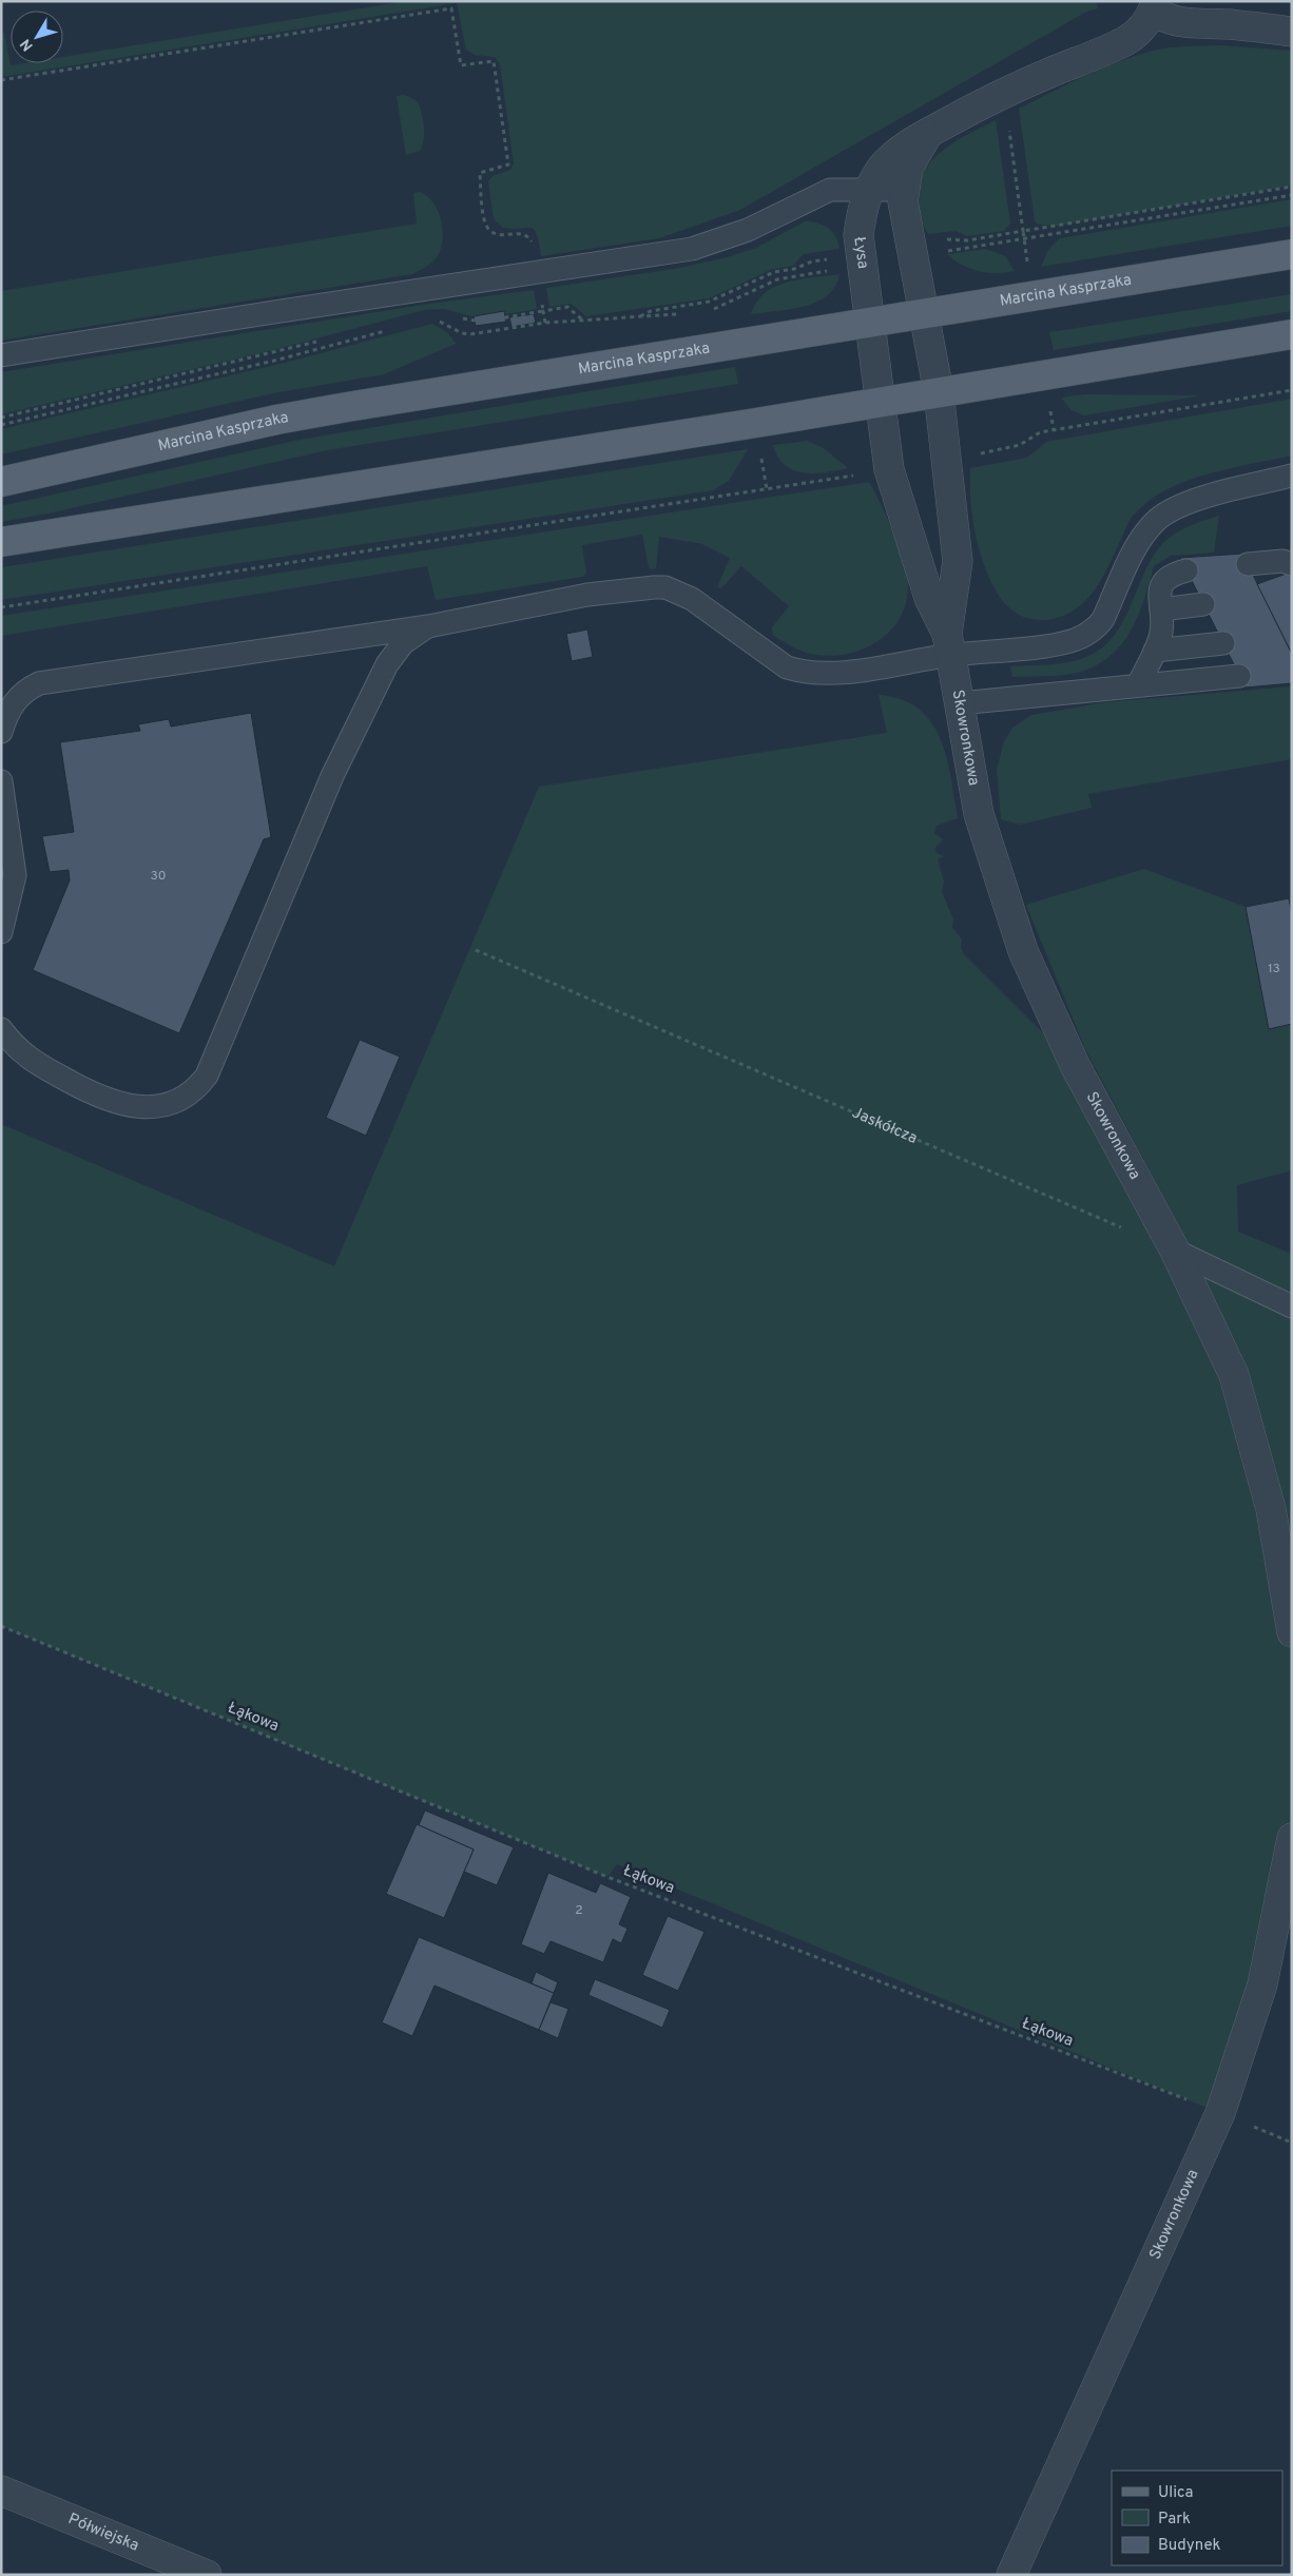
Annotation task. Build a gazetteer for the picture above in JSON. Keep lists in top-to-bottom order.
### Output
{
  "streets": {
    "main road": ["Marcina Kasprzaka"],
    "street": ["Łysa", "Skowronkowa", "Półwiejska"],
    "path": ["Jaskółcza", "Łąkowa"]
  },
  "crossings": [
    ["Łysa", "Marcina Kasprzaka"],
    ["Łysa", "Skowronkowa"],
    ["Marcina Kasprzaka", "Skowronkowa"],
    ["Skowronkowa", "Jaskółcza"],
    ["Skowronkowa", "Łąkowa"]
  ],
  "house_numbers": ["30", "13", "2"],
  "legend": ["Ulica", "Park", "Budynek"],
  "north": "bottom left"
}
